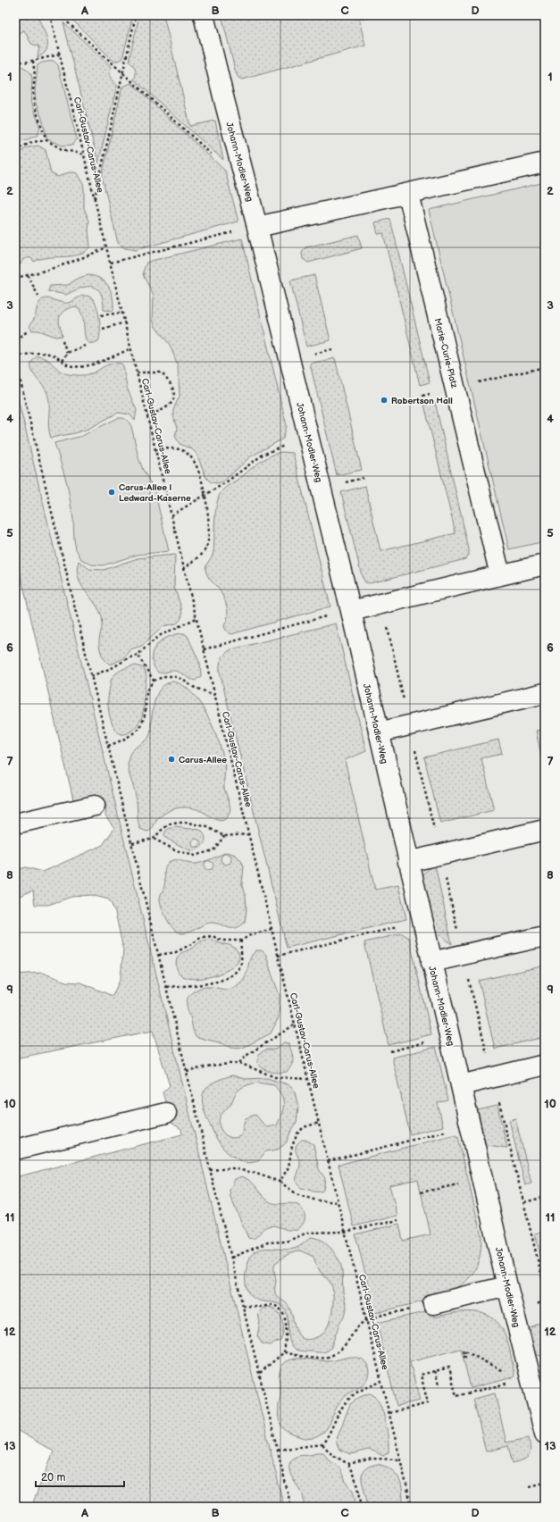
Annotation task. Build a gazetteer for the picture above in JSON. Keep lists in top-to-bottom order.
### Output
{
  "streets": {
    "street": ["Johann-Modler-Weg", "Marie-Curie-Platz"],
    "path": ["Carl-Gustav-Carus-Allee"]
  },
  "places": ["Robertson Hall", "Carus-Allee | Ledward-Kaserne", "Carus-Allee"],
  "scale_bar": "20 m",
  "grid": {
    "columns": [
      "A",
      "B",
      "C",
      "D"
    ],
    "rows": [
      "1",
      "2",
      "3",
      "4",
      "5",
      "6",
      "7",
      "8",
      "9",
      "10",
      "11",
      "12",
      "13"
    ]
  }
}
